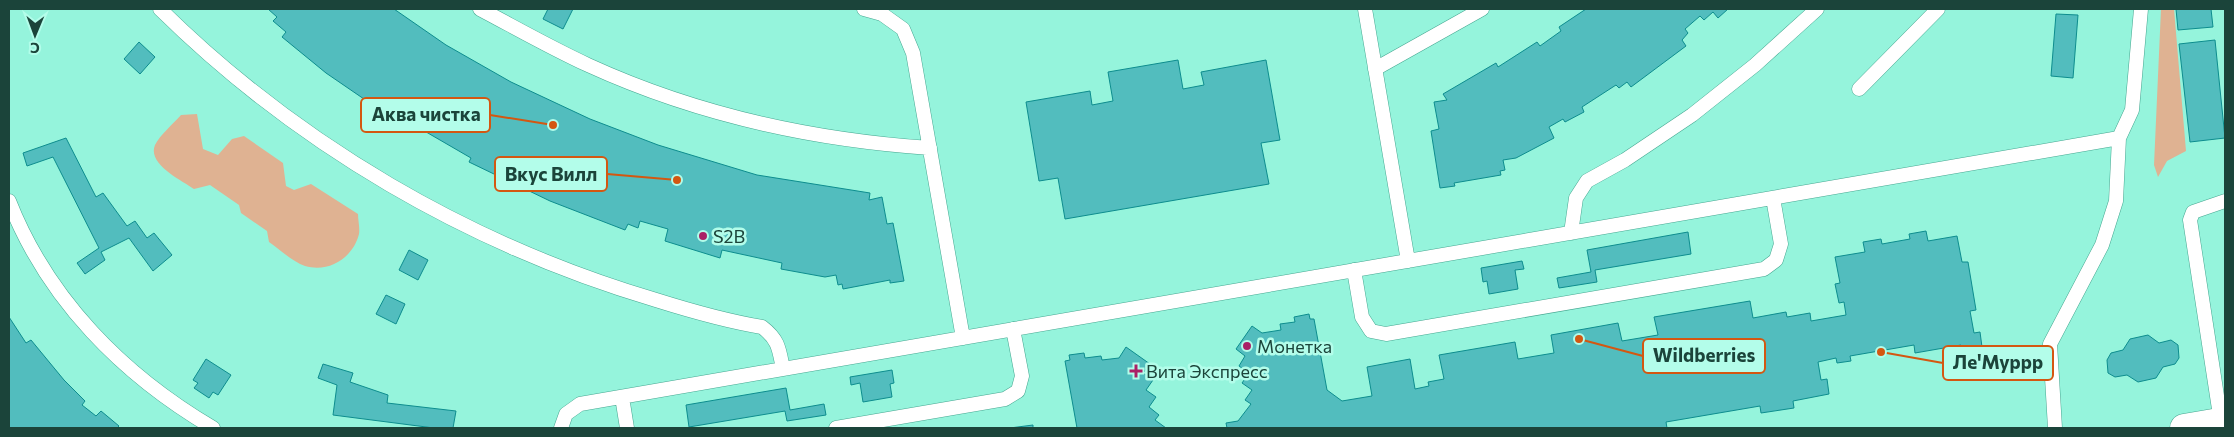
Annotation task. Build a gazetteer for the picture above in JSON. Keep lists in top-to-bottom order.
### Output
{
  "places": {
    "other": [
      "Аква чистка",
      "Вкус Вилл",
      "S2B",
      "Wildberries",
      "Монетка",
      "Ле'Муррр"
    ],
    "health": ["Вита Экспресс"]
  },
  "north": "bottom"
}
